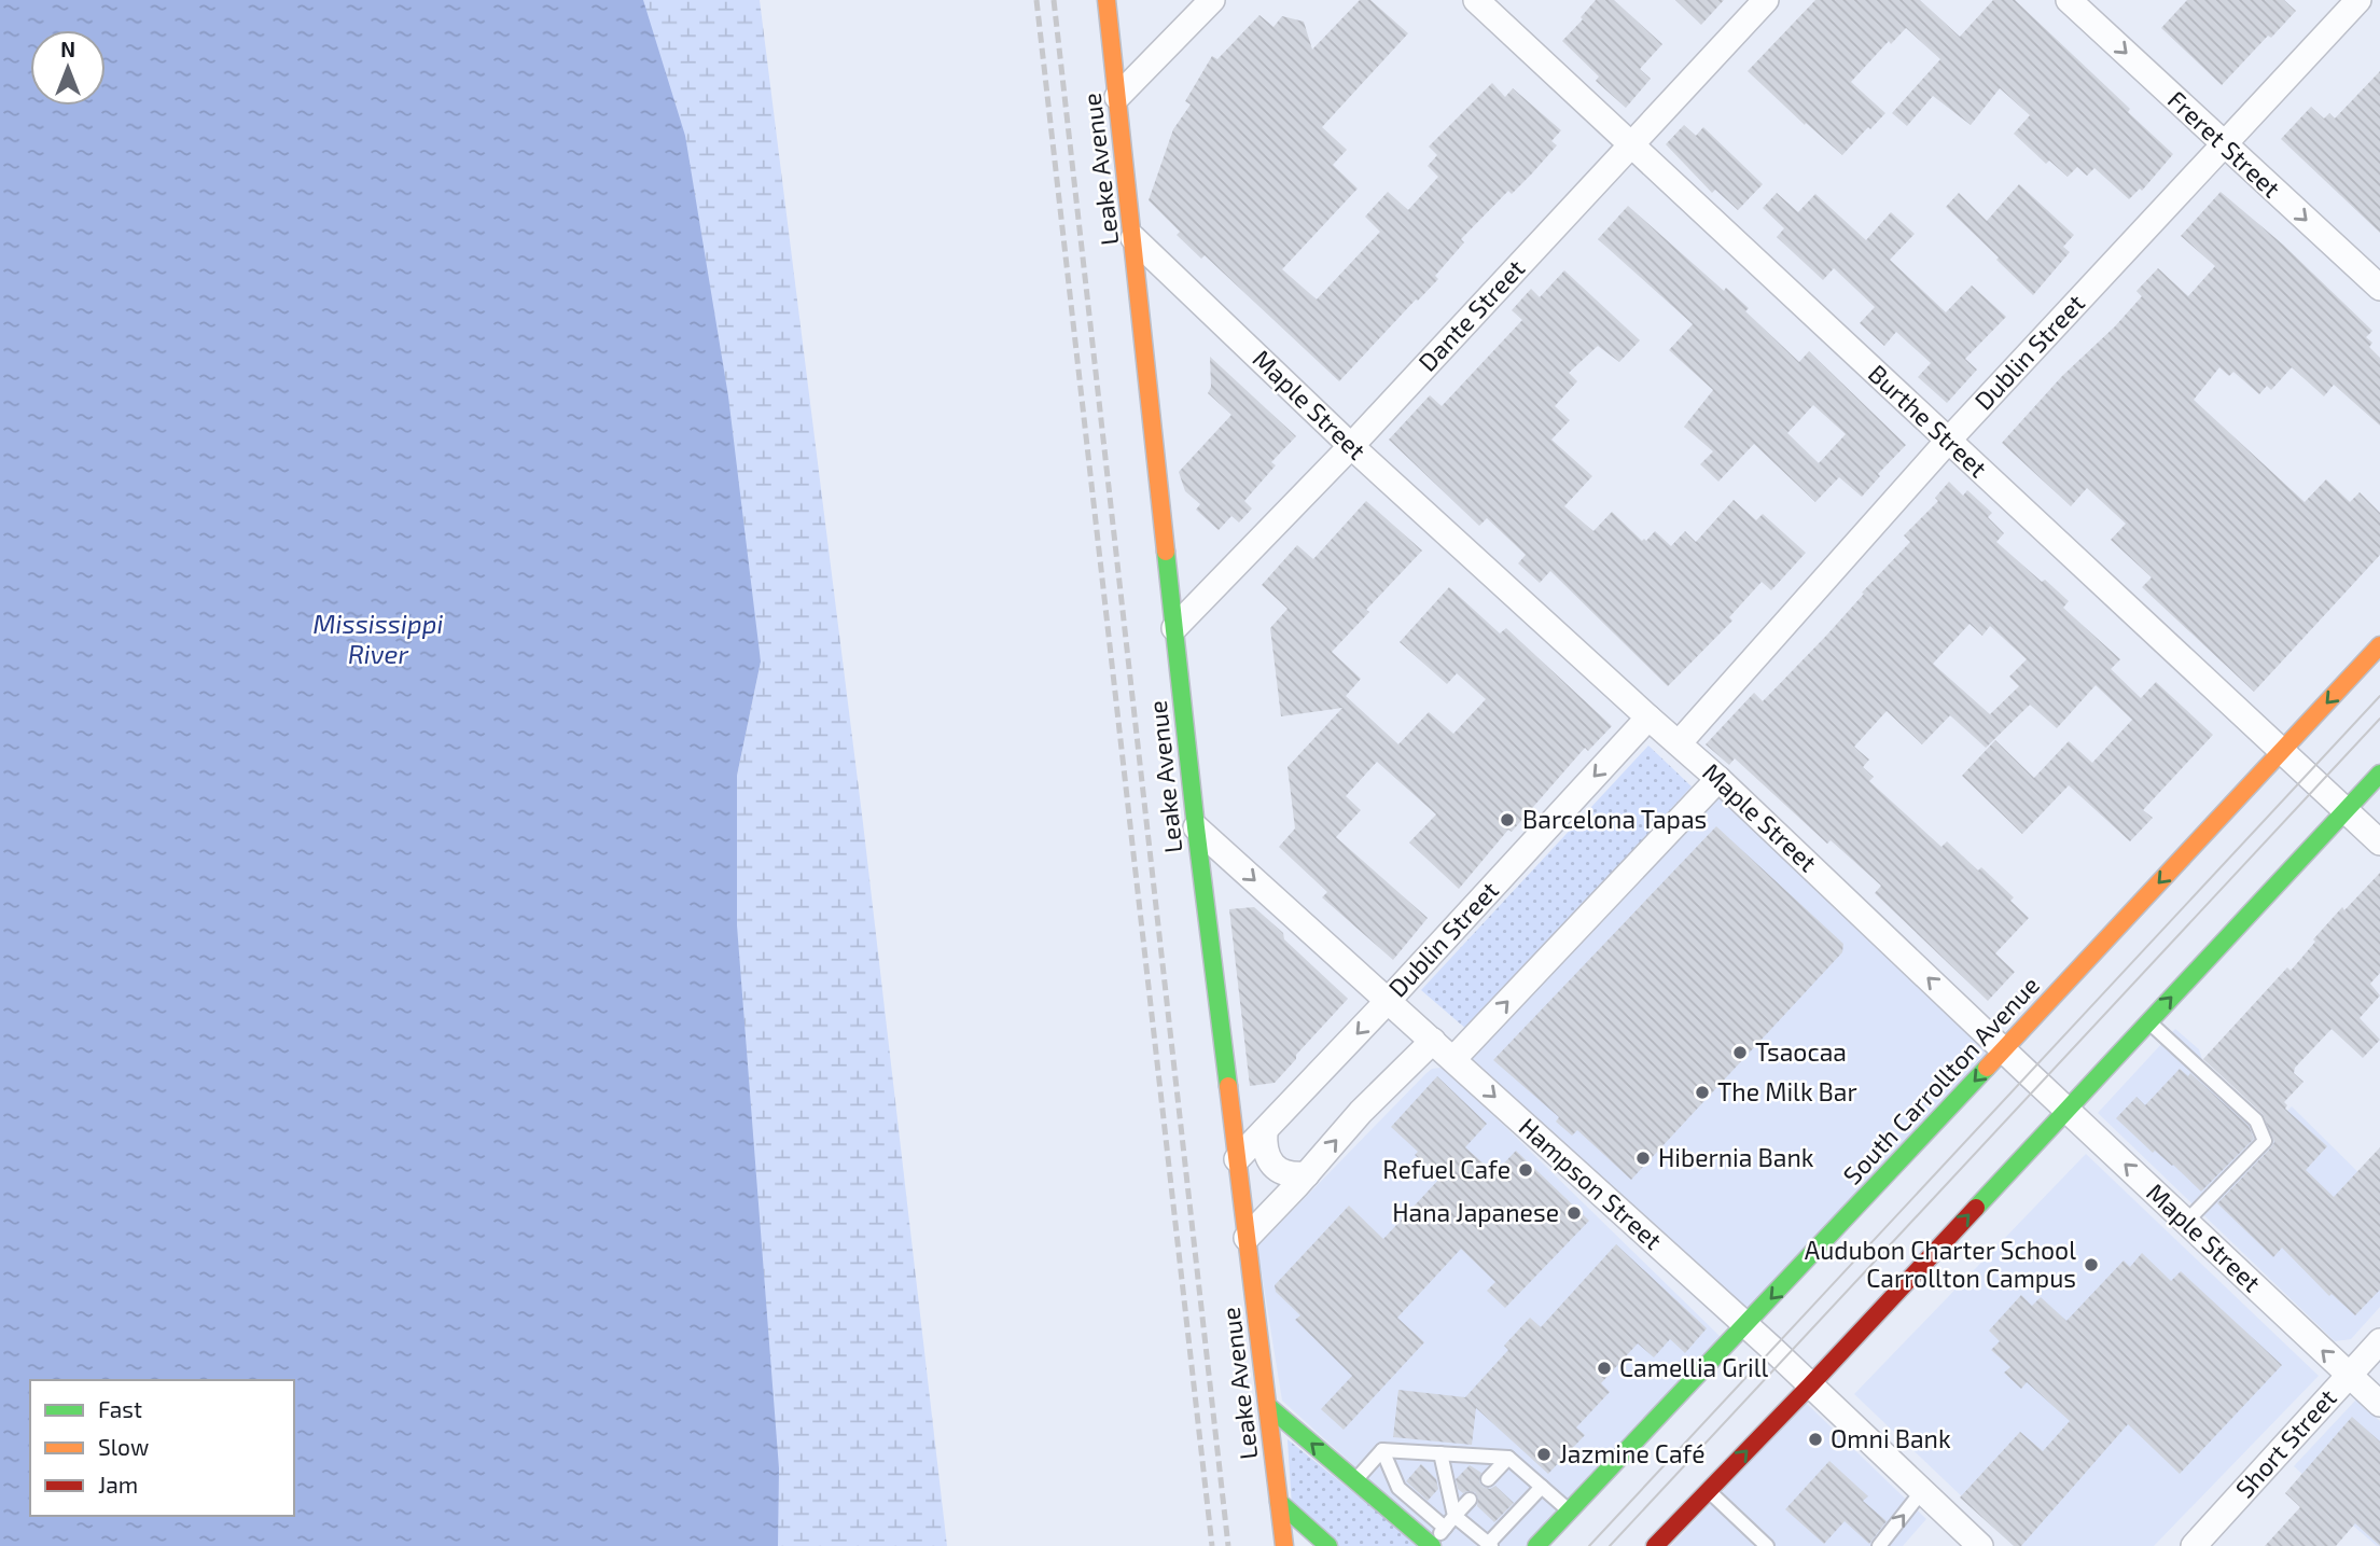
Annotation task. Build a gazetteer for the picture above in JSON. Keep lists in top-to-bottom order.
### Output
{
  "streets": {
    "main road": ["Leake Avenue", "South Carrollton Avenue"],
    "street": [
      "Freret Street",
      "Dante Street",
      "Dublin Street",
      "Maple Street",
      "Burthe Street",
      "Hampson Street",
      "Short Street"
    ]
  },
  "crossings": [
    ["Freret Street", "Dublin Street"],
    ["Leake Avenue", "Dante Street"],
    ["Leake Avenue", "Dublin Street"],
    ["Leake Avenue", "Maple Street"],
    ["Leake Avenue", "Hampson Street"],
    ["Dante Street", "Maple Street"],
    ["Dante Street", "Burthe Street"],
    ["Dublin Street", "Maple Street"],
    ["Dublin Street", "Burthe Street"],
    ["Dublin Street", "Hampson Street"],
    ["Maple Street", "South Carrollton Avenue"],
    ["Maple Street", "Short Street"],
    ["Burthe Street", "South Carrollton Avenue"],
    ["South Carrollton Avenue", "Hampson Street"]
  ],
  "one_way": ["Freret Street", "Maple Street", "Hampson Street"],
  "water": ["Mississippi River"],
  "places": [
    "Barcelona Tapas",
    "Tsaocaa",
    "The Milk Bar",
    "Hibernia Bank",
    "Refuel Cafe",
    "Hana Japanese",
    "Audubon Charter School Carrollton Campus",
    "Camellia Grill",
    "Omni Bank",
    "Jazmine Café"
  ],
  "legend": ["Fast", "Slow", "Jam"],
  "north": "top"
}
